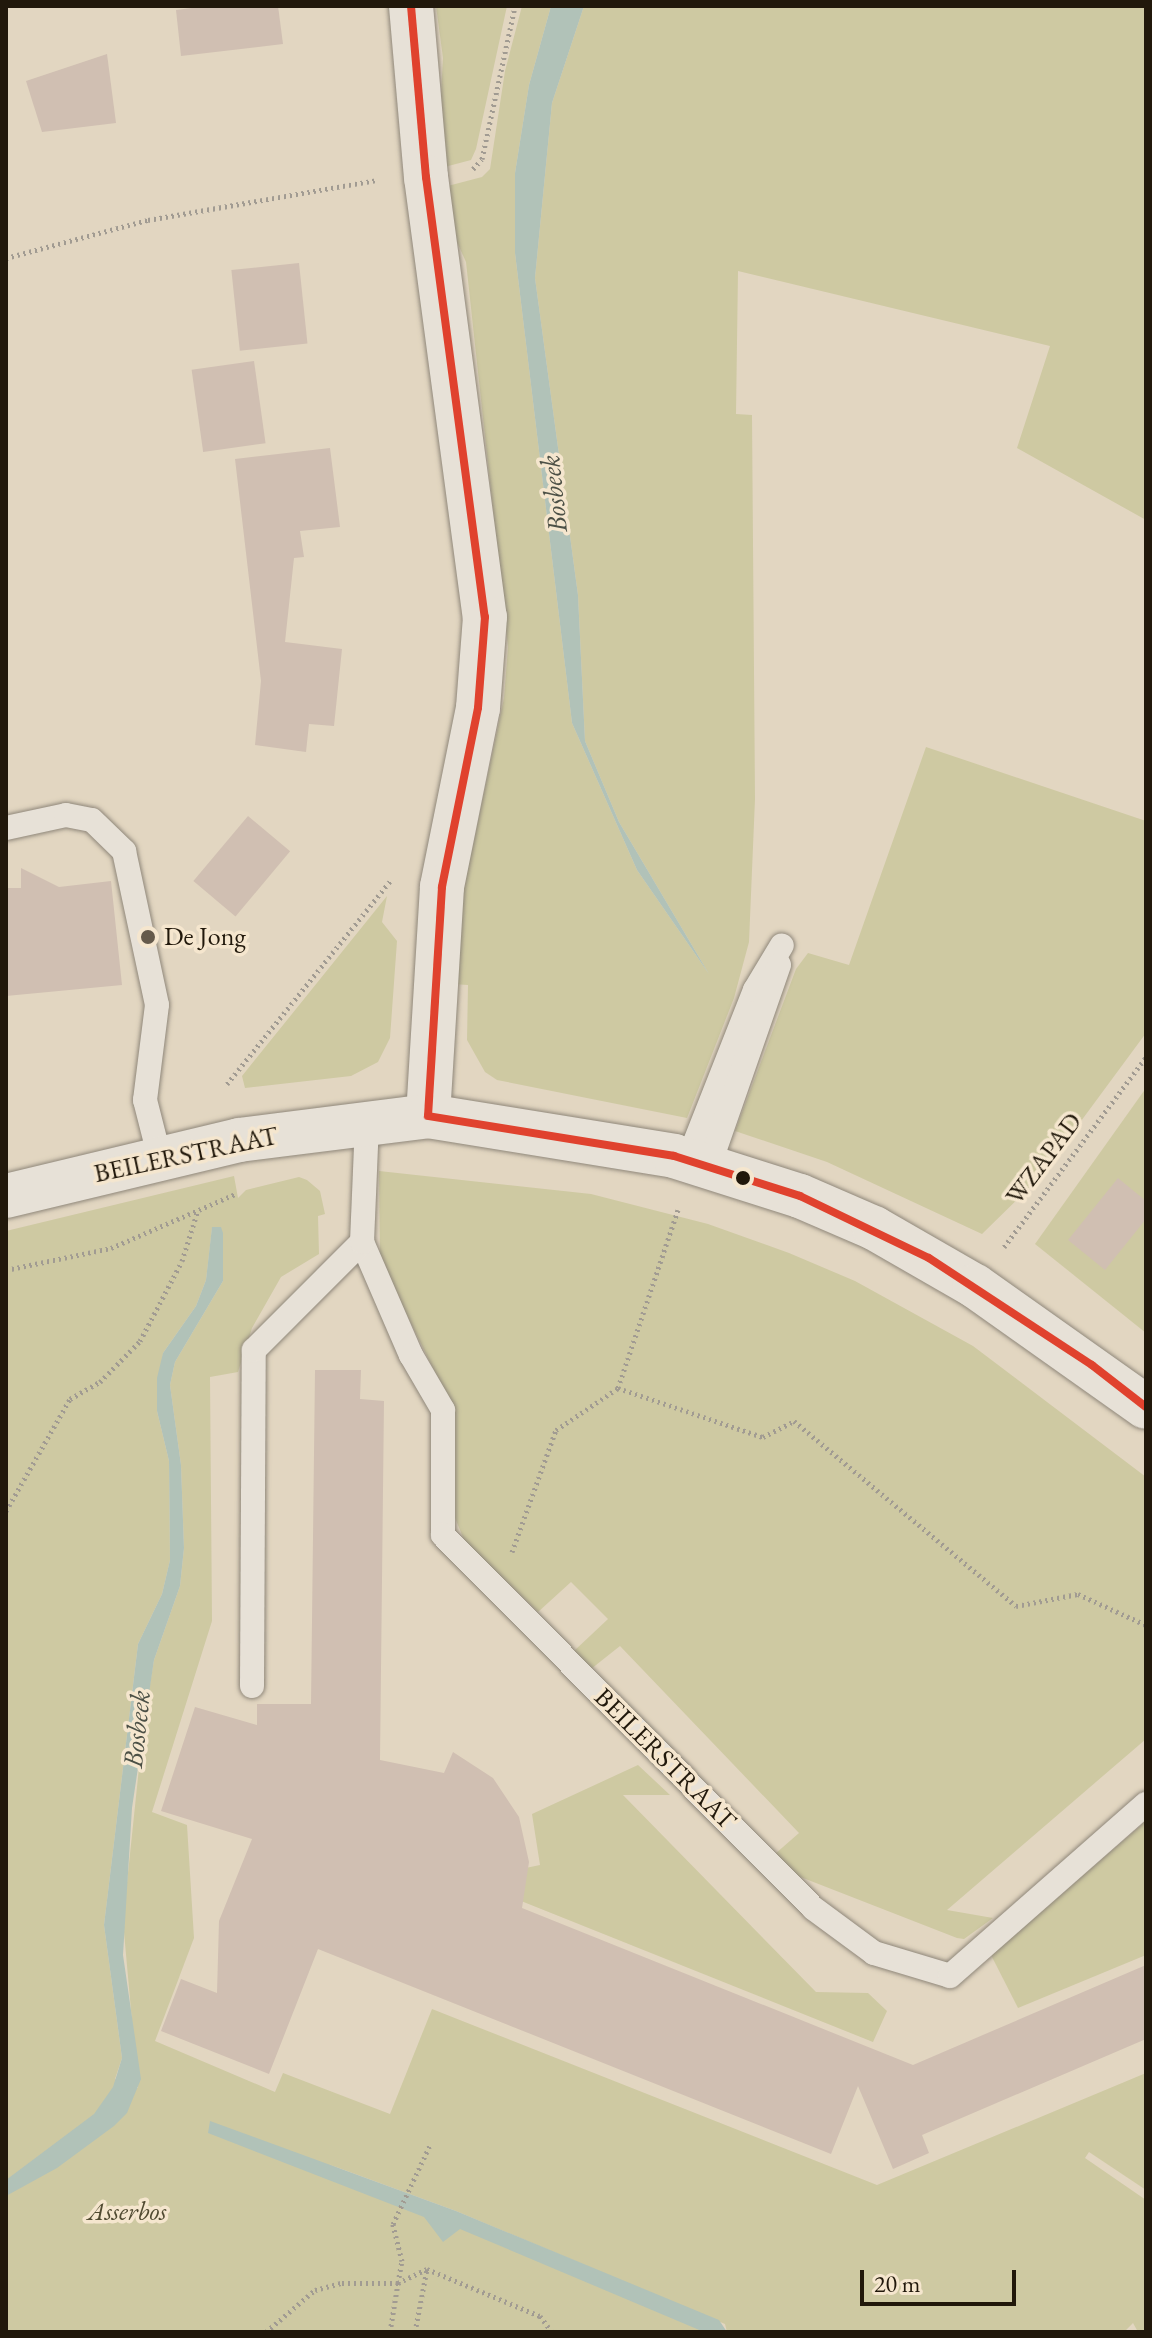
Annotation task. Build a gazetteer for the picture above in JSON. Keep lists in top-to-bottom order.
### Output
{
  "streets": {
    "street": ["BEILERSTRAAT"],
    "path": ["WZAPAD"]
  },
  "crossings": [
    ["BEILERSTRAAT", "WZAPAD"]
  ],
  "water": ["Bosbeek"],
  "parks": ["Asserbos"],
  "places": ["De Jong"],
  "scale_bar": "20 m"
}
